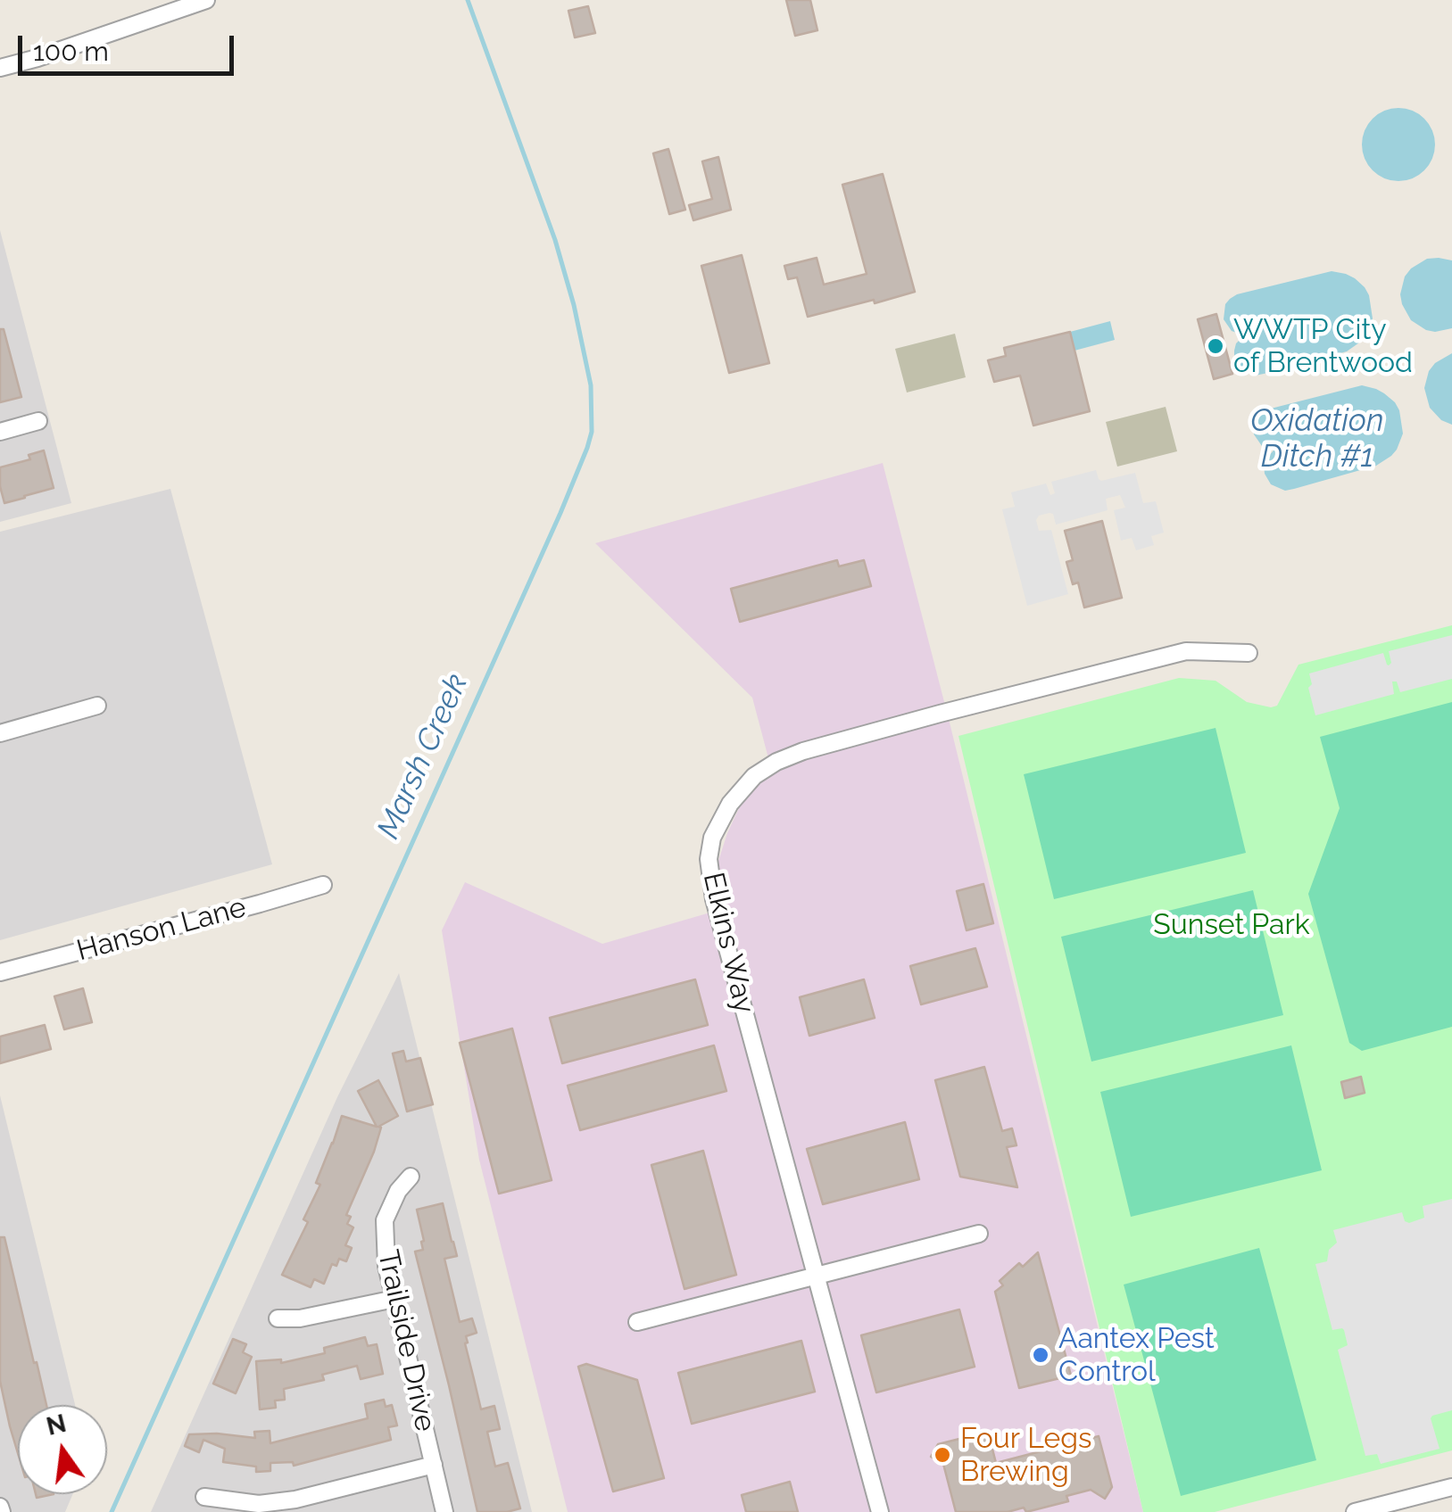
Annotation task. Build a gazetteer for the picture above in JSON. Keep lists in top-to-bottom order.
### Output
{
  "streets": {
    "street": ["Hanson Lane", "Elkins Way", "Trailside Drive"]
  },
  "water": ["Oxidation Ditch #1", "Marsh Creek"],
  "parks": ["Sunset Park"],
  "places": ["WWTP City of Brentwood", "Aantex Pest Control", "Four Legs Brewing"],
  "scale_bar": "100 m",
  "north": "top"
}
